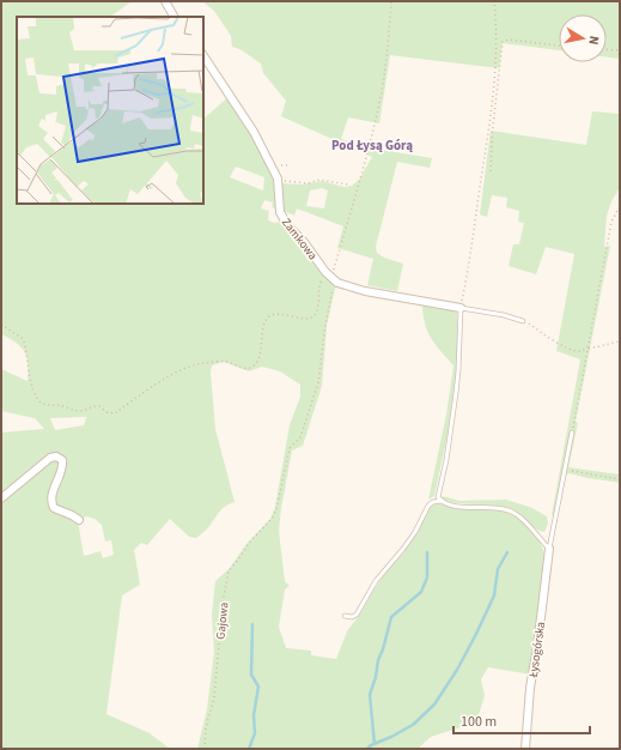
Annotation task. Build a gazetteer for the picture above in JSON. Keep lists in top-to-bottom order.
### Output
{
  "streets": {
    "street": ["Zamkowa", "Łysogórska"],
    "path": ["Gajowa"]
  },
  "crossings": [
    ["Zamkowa", "Gajowa"]
  ],
  "districts": ["Pod Łysą Górą"],
  "scale_bar": "100 m",
  "north": "right"
}
